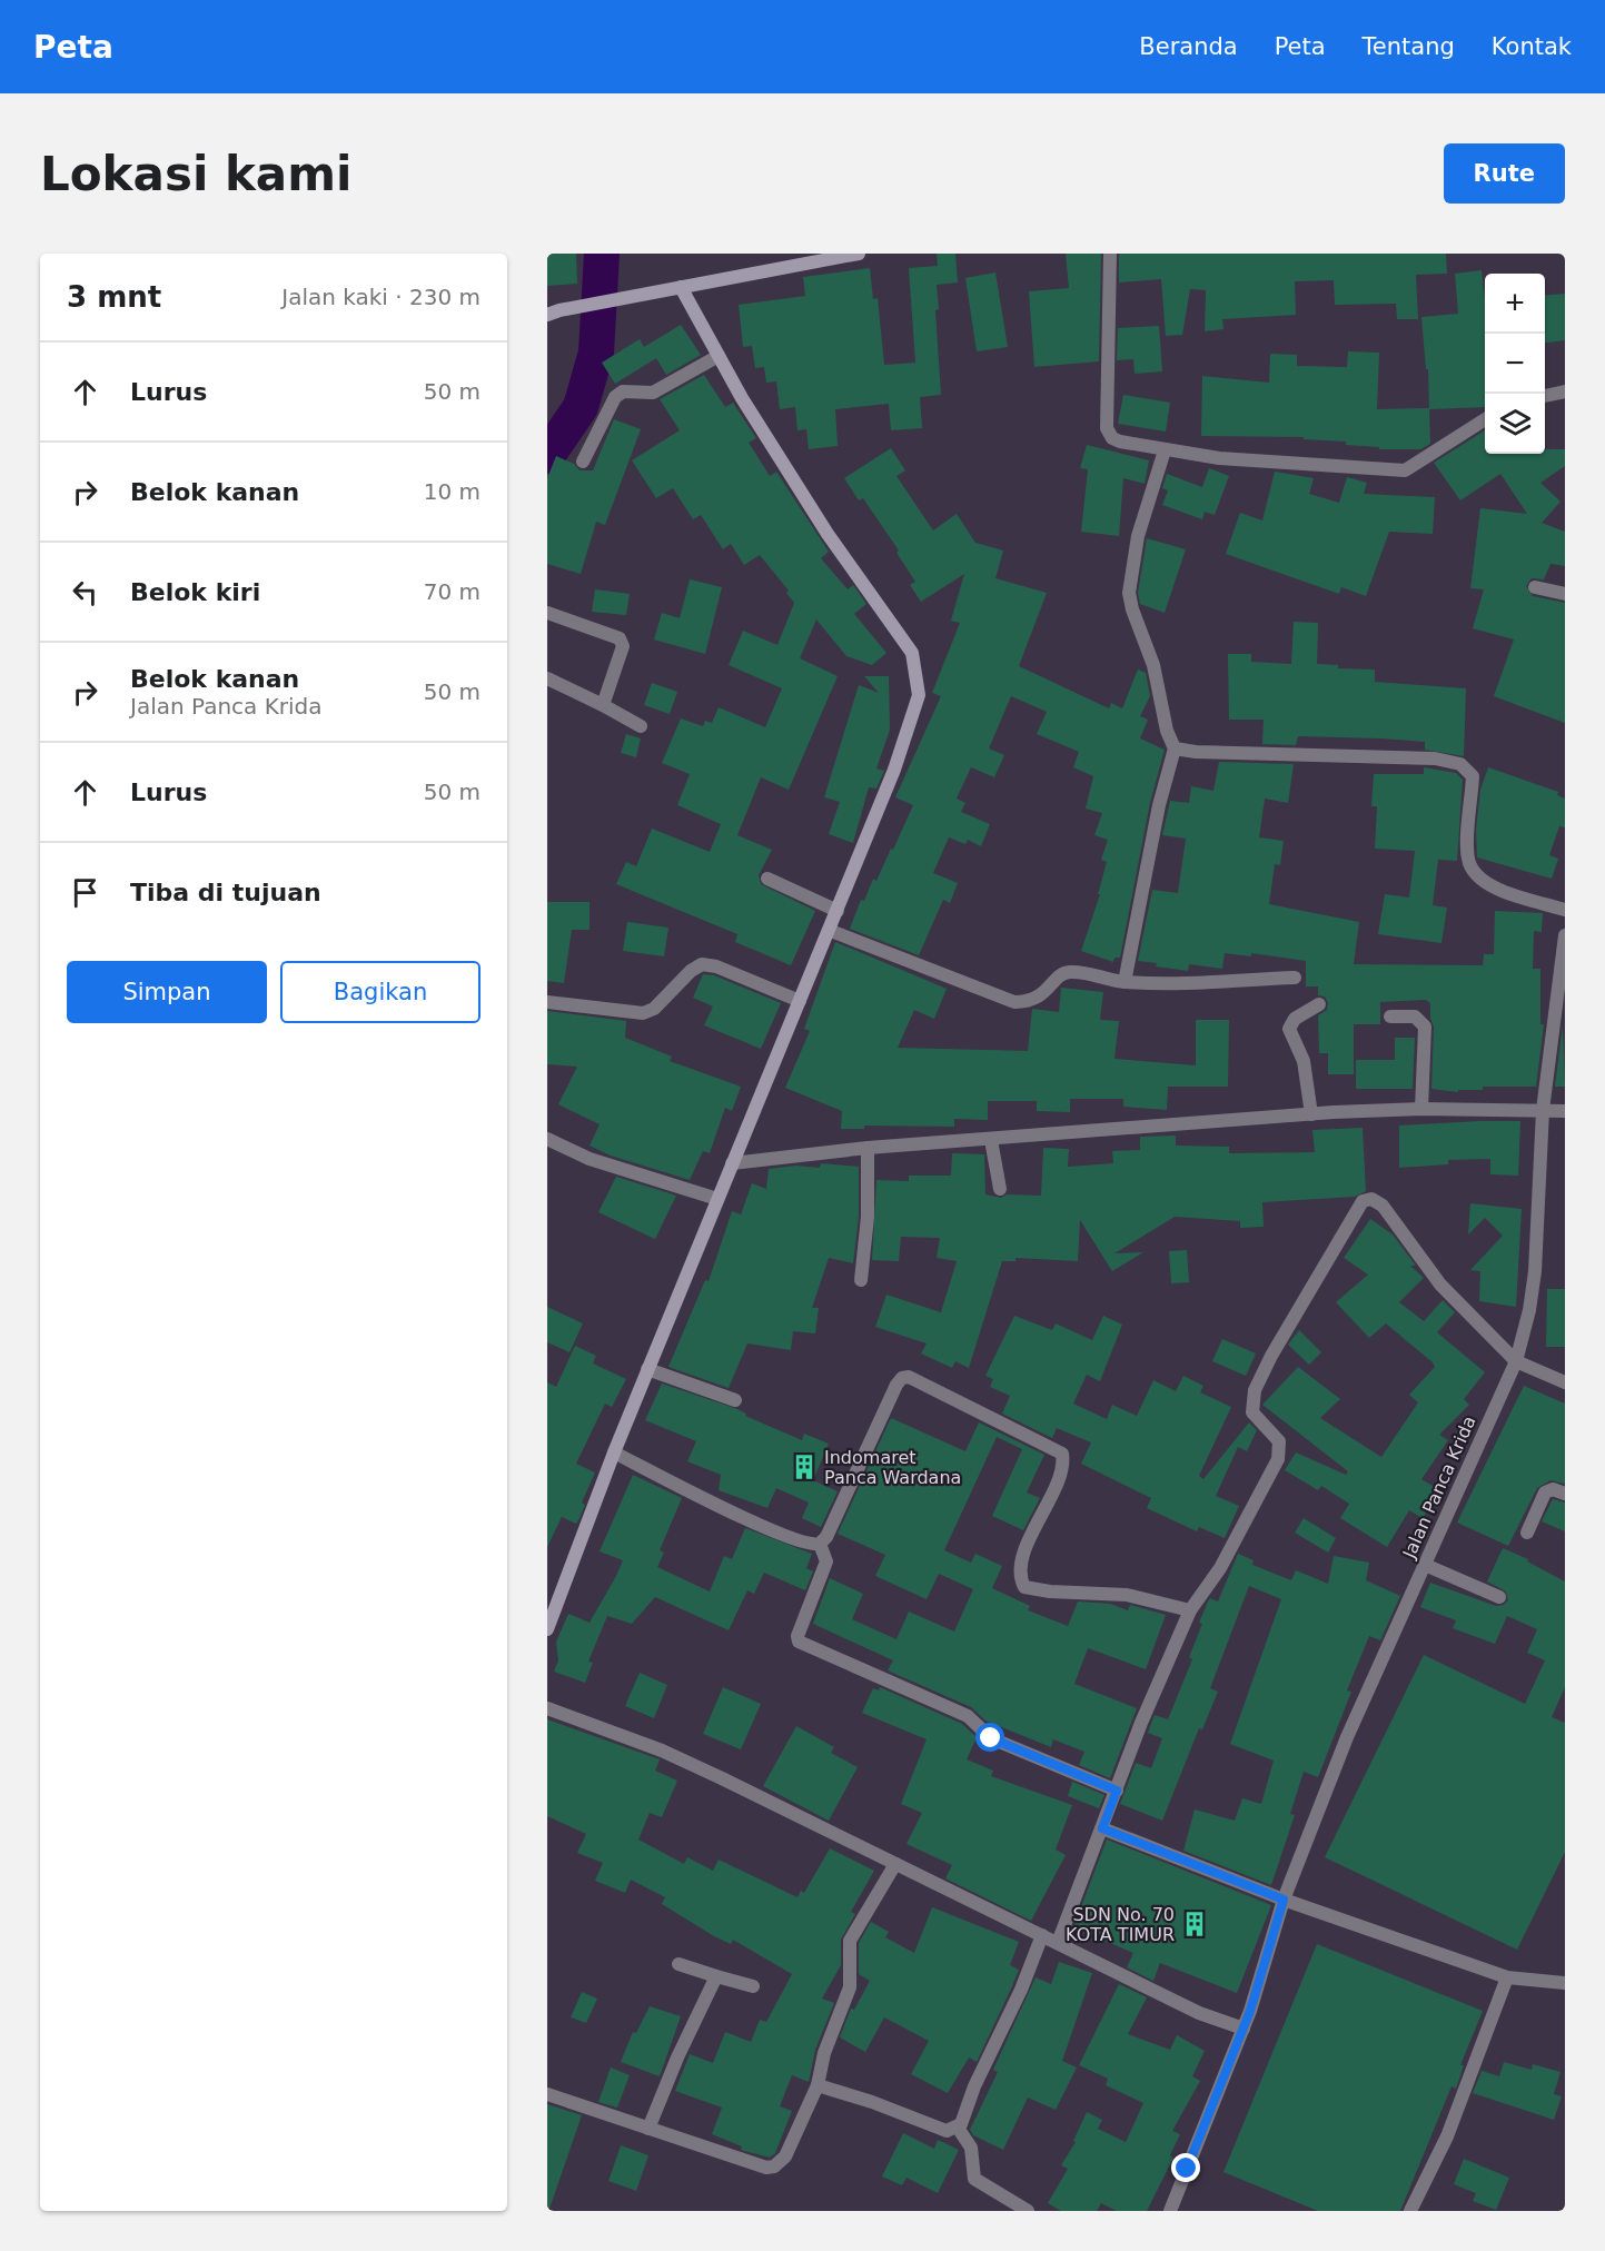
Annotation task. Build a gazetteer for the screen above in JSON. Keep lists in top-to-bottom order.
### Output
{
  "streets": {
    "street": ["Jalan Panca Krida"]
  },
  "places": {
    "building": ["Indomaret Panca Wardana", "SDN No. 70 KOTA TIMUR"]
  },
  "page": {
    "header": "Peta",
    "nav": [
      "Beranda",
      "Peta",
      "Tentang",
      "Kontak"
    ],
    "buttons": [
      "Rute",
      ["Simpan", "Bagikan"]
    ],
    "title": "Lokasi kami",
    "heading": ["3 mnt", "Jalan kaki · 230 m"],
    "map_buttons": ["+", "−"],
    "list": [
      ["Lurus", "50 m"],
      ["Belok kanan", "10 m"],
      ["Belok kiri", "70 m"],
      ["Belok kanan", "Jalan Panca Krida", "50 m"],
      ["Lurus", "50 m"],
      "Tiba di tujuan"
    ]
  }
}
